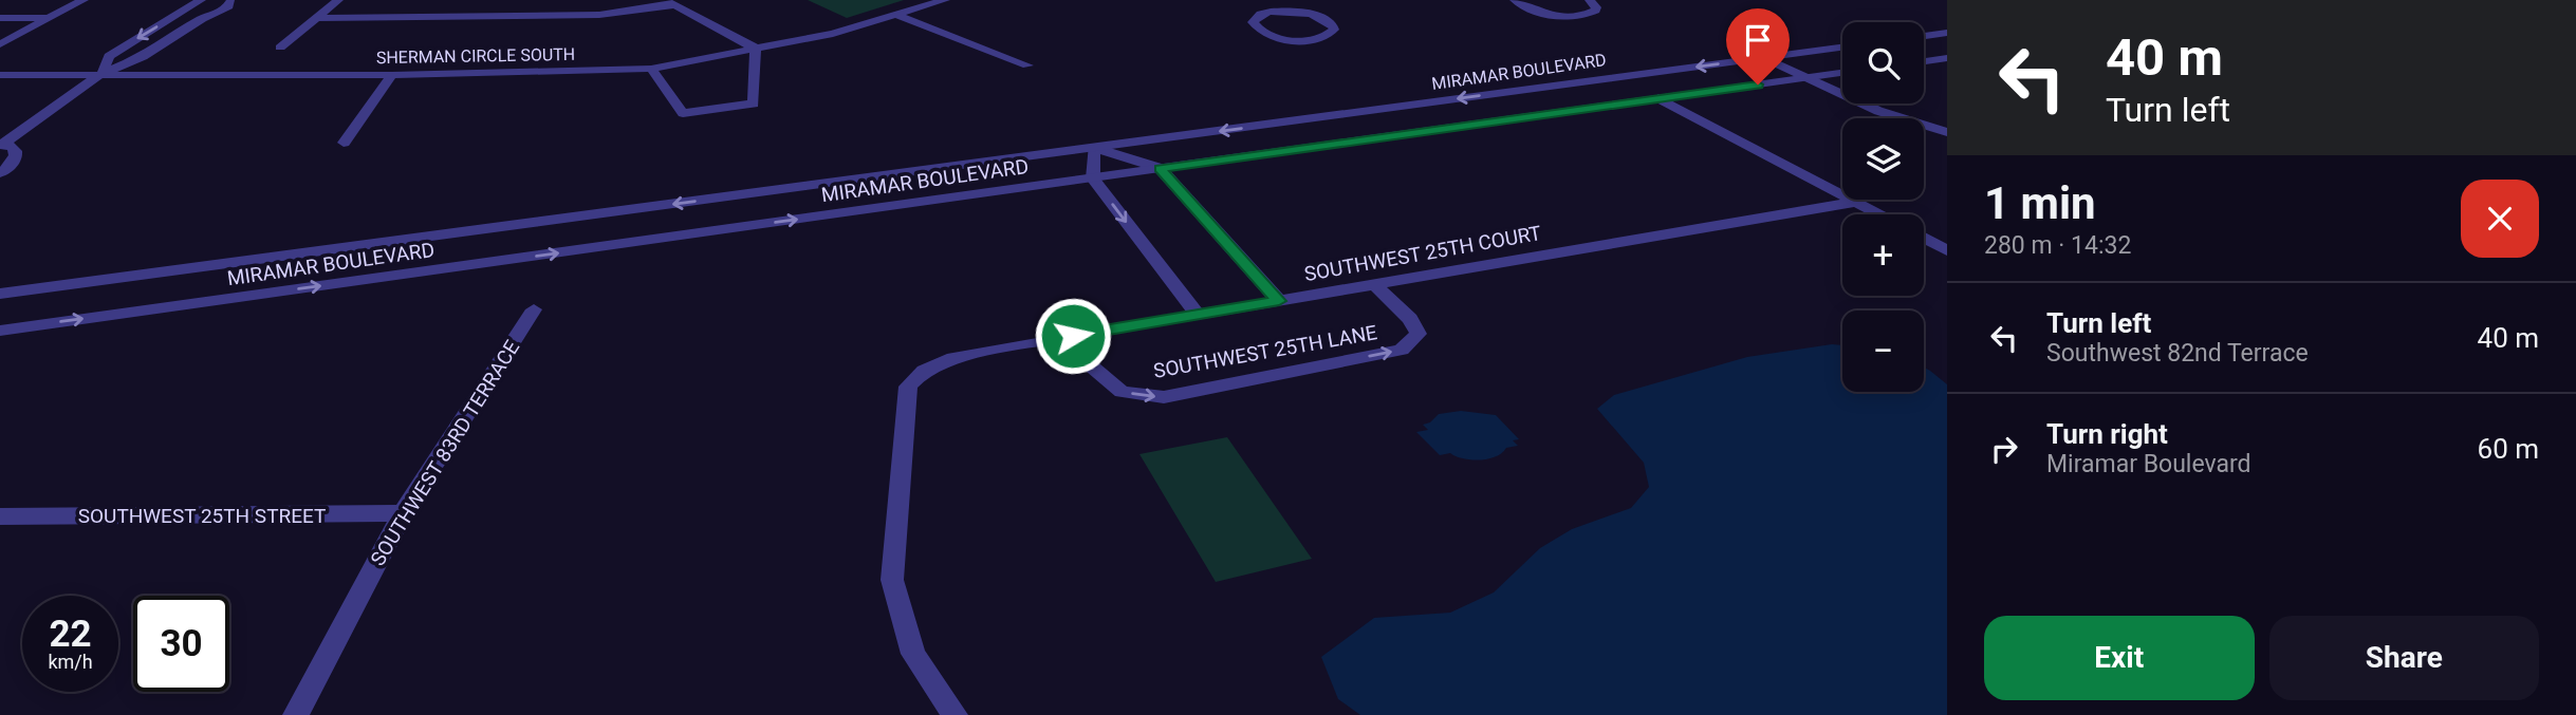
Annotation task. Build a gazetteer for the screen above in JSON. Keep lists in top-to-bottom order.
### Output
{
  "streets": {
    "street": [
      "SHERMAN CIRCLE SOUTH",
      "MIRAMAR BOULEVARD",
      "SOUTHWEST 25TH COURT",
      "SOUTHWEST 25TH LANE",
      "SOUTHWEST 83RD TERRACE",
      "SOUTHWEST 25TH STREET"
    ]
  },
  "crossings": [
    ["SOUTHWEST 25TH COURT", "SOUTHWEST 25TH LANE"],
    ["SOUTHWEST 83RD TERRACE", "SOUTHWEST 25TH STREET"]
  ],
  "page": {
    "turn": ["40 m", "Turn left"],
    "map_buttons": ["+", "−"],
    "heading": ["1 min", "280 m · 14:32"],
    "list": [
      {
        "name": "Turn left",
        "note": "Southwest 82nd Terrace",
        "value": "40 m"
      },
      {
        "name": "Turn right",
        "note": "Miramar Boulevard",
        "value": "60 m"
      }
    ],
    "speed": "22 km/h",
    "limit": "30",
    "buttons": ["Exit", "Share"]
  }
}
